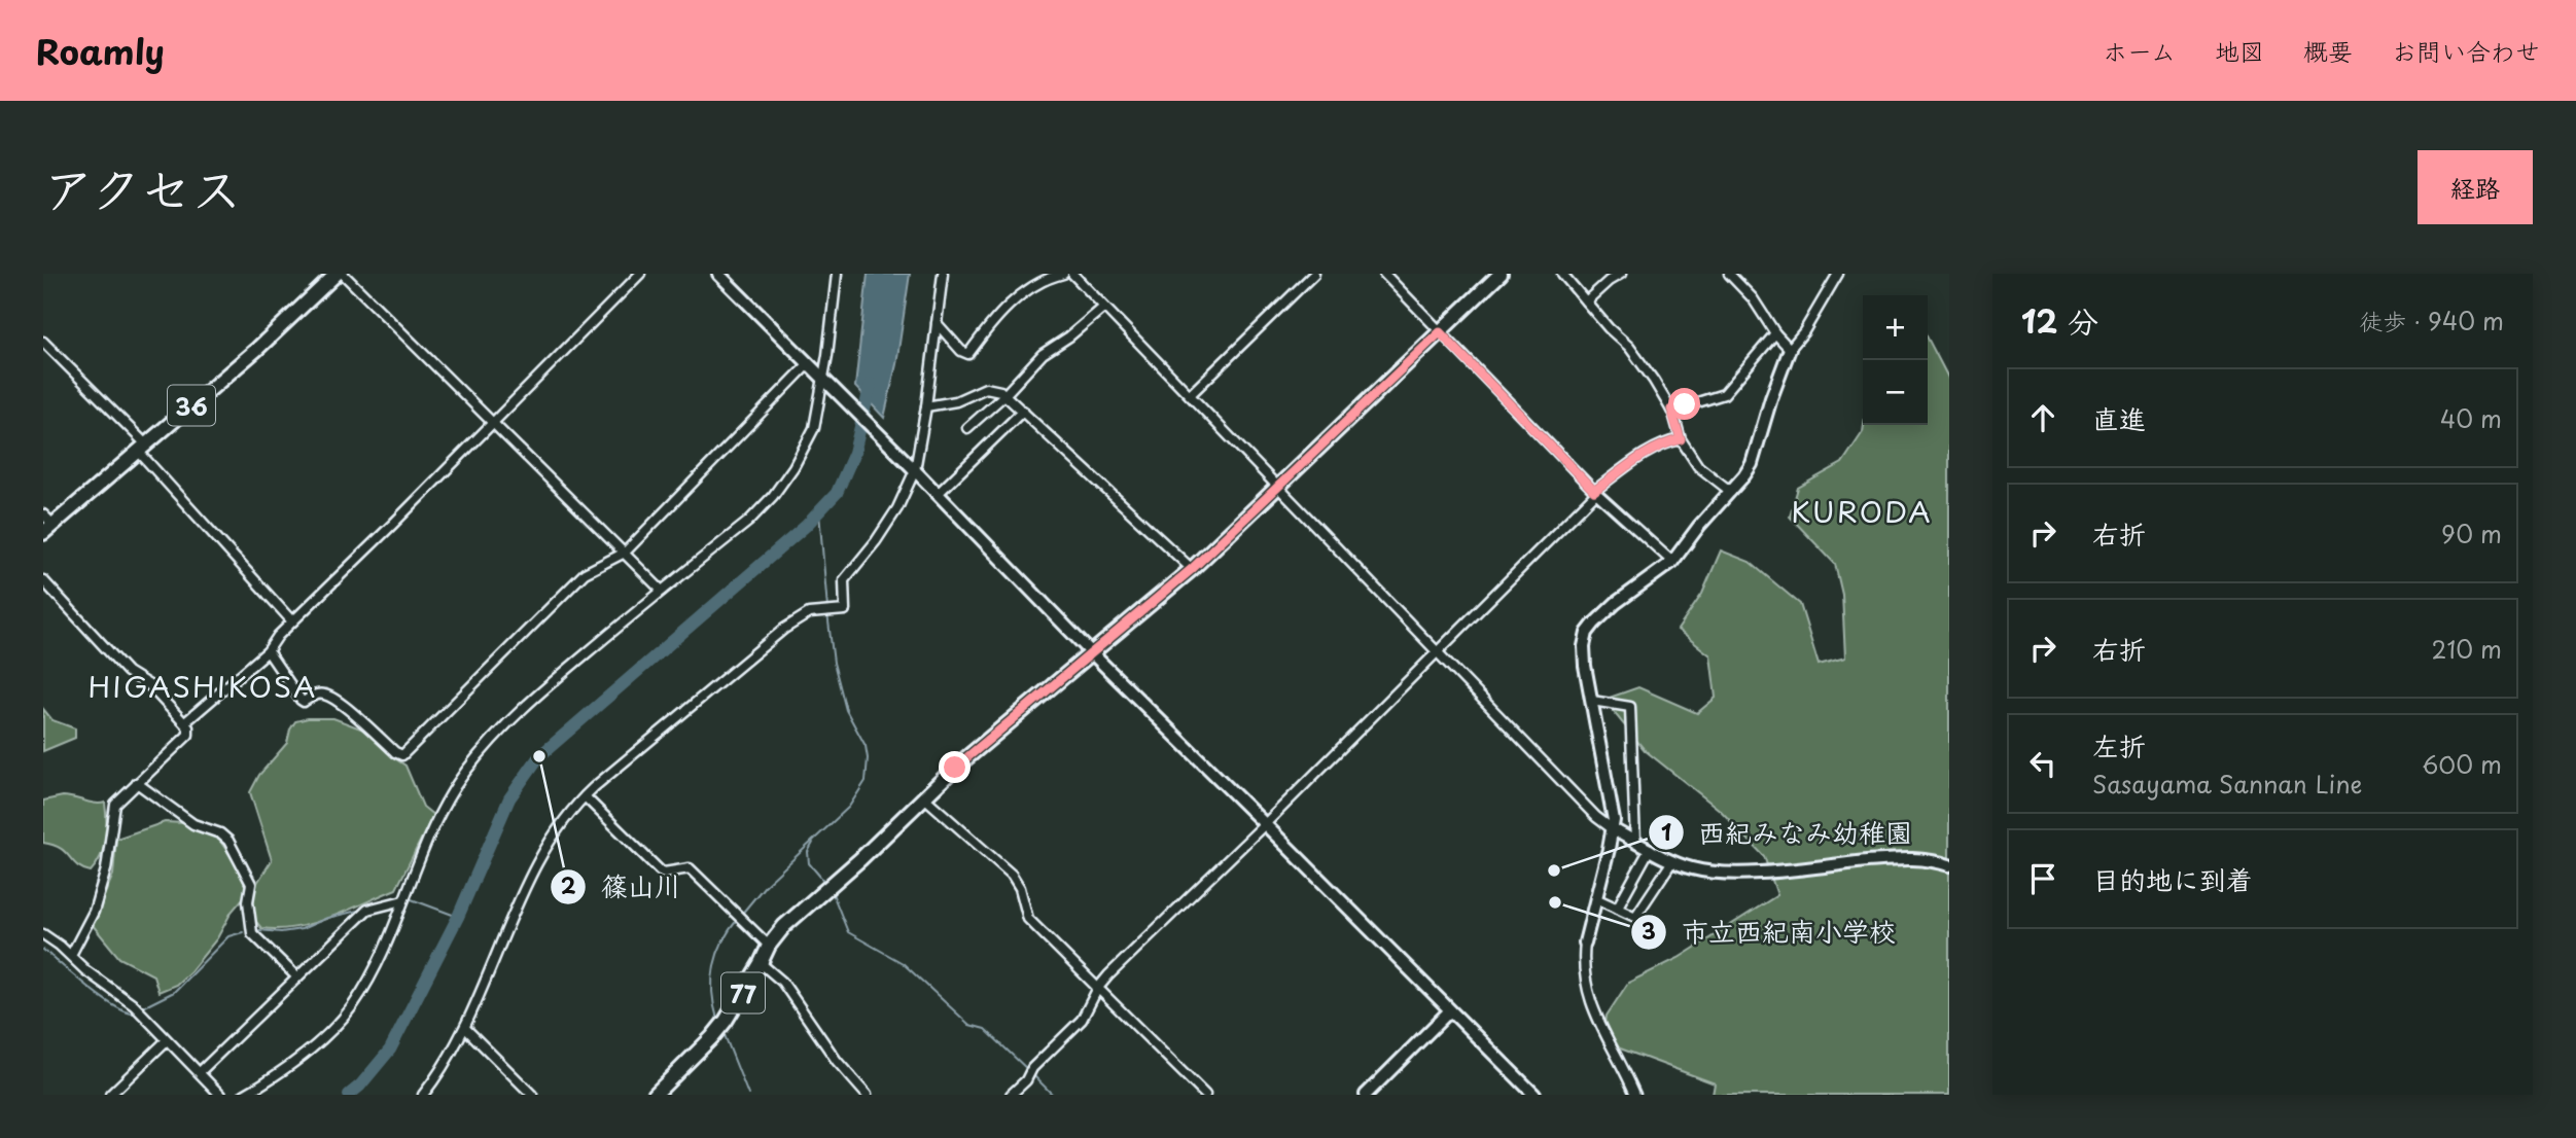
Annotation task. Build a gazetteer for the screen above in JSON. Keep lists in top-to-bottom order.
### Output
{
  "streets": {
    "main road": ["36", "77"]
  },
  "districts": ["KURODA", "HIGASHIKOSA"],
  "places": ["篠山川", "西紀みなみ幼稚園", "市立西紀南小学校"],
  "page": {
    "header": "Roamly",
    "nav": [
      "ホーム",
      "地図",
      "概要",
      "お問い合わせ"
    ],
    "title": "アクセス",
    "buttons": "経路",
    "heading": ["12 分", "徒歩 · 940 m"],
    "map_buttons": ["+", "−"],
    "list": [
      ["直進", "40 m"],
      ["右折", "90 m"],
      ["右折", "210 m"],
      ["左折", "Sasayama Sannan Line", "600 m"],
      "目的地に到着"
    ]
  }
}
